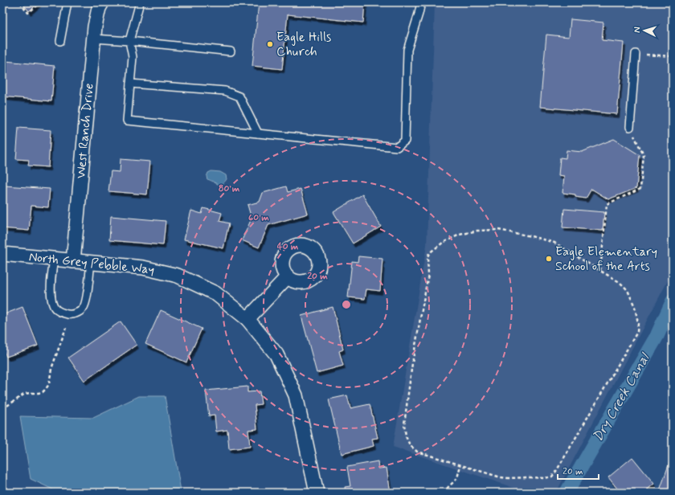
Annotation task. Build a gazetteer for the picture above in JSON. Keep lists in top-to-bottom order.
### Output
{
  "streets": {
    "street": ["West Ranch Drive", "North Grey Pebble Way"]
  },
  "crossings": [
    ["West Ranch Drive", "North Grey Pebble Way"]
  ],
  "water": ["Dry Creek Canal"],
  "places": ["Eagle Hills Church", "Eagle Elementary School of the Arts"],
  "scale_bar": "20 m",
  "north": "left",
  "rings": [
    "80 m",
    "60 m",
    "40 m",
    "20 m"
  ]
}
